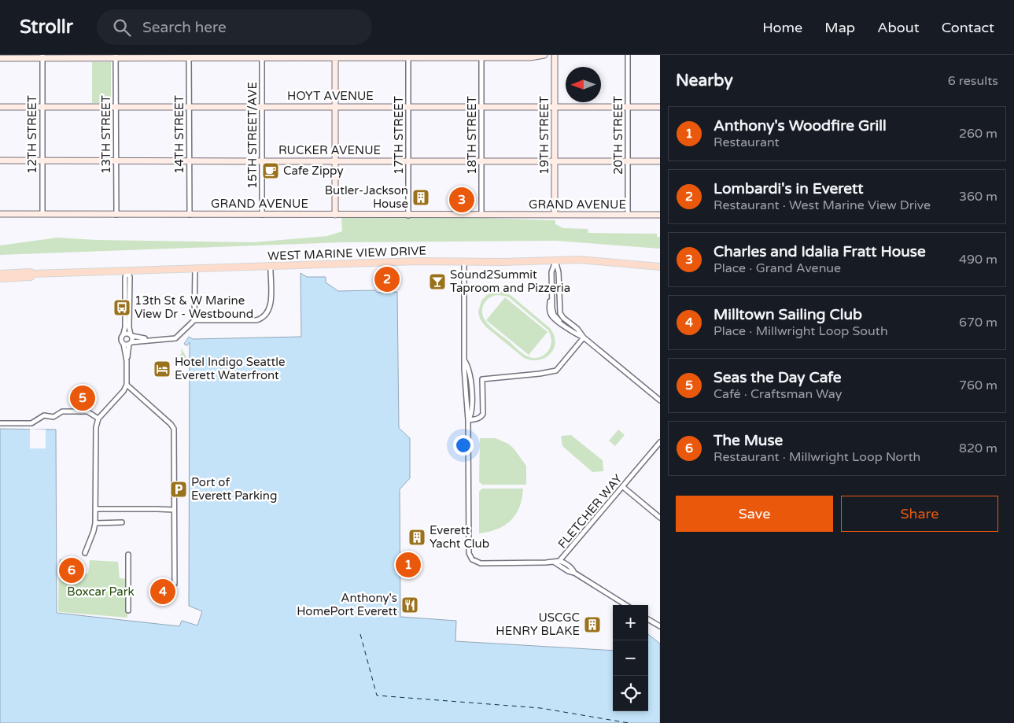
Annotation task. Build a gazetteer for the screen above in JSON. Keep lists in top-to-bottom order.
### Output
{
  "streets": {
    "main road": ["WEST MARINE VIEW DRIVE"],
    "street": [
      "HOYT AVENUE",
      "12TH STREET",
      "13TH STREET",
      "14TH STREET",
      "15TH STREET/AVE",
      "17TH STREET",
      "18TH STREET",
      "19TH STREET",
      "20TH STREET",
      "RUCKER AVENUE",
      "GRAND AVENUE",
      "FLETCHER WAY"
    ]
  },
  "crossings": [
    ["HOYT AVENUE", "12TH STREET"],
    ["HOYT AVENUE", "13TH STREET"],
    ["HOYT AVENUE", "14TH STREET"],
    ["HOYT AVENUE", "15TH STREET/AVE"],
    ["HOYT AVENUE", "17TH STREET"],
    ["HOYT AVENUE", "18TH STREET"],
    ["HOYT AVENUE", "19TH STREET"],
    ["HOYT AVENUE", "20TH STREET"],
    ["12TH STREET", "RUCKER AVENUE"],
    ["12TH STREET", "GRAND AVENUE"],
    ["13TH STREET", "RUCKER AVENUE"],
    ["13TH STREET", "GRAND AVENUE"],
    ["14TH STREET", "RUCKER AVENUE"],
    ["14TH STREET", "GRAND AVENUE"],
    ["15TH STREET/AVE", "RUCKER AVENUE"],
    ["15TH STREET/AVE", "GRAND AVENUE"],
    ["17TH STREET", "RUCKER AVENUE"],
    ["17TH STREET", "GRAND AVENUE"],
    ["18TH STREET", "RUCKER AVENUE"],
    ["18TH STREET", "GRAND AVENUE"],
    ["19TH STREET", "RUCKER AVENUE"],
    ["19TH STREET", "GRAND AVENUE"],
    ["20TH STREET", "RUCKER AVENUE"],
    ["20TH STREET", "GRAND AVENUE"]
  ],
  "parks": ["Boxcar Park"],
  "places": {
    "cafe": ["Cafe Zippy"],
    "building": ["Butler-Jackson House", "Everett Yacht Club", "USCGC HENRY BLAKE"],
    "bar": ["Sound2Summit Taproom and Pizzeria"],
    "bus stop": ["13th St & W Marine View Dr - Westbound"],
    "hotel": ["Hotel Indigo Seattle Everett Waterfront"],
    "parking": ["Port of Everett Parking"],
    "restaurant": ["Anthony's HomePort Everett"]
  },
  "north": "left",
  "page": {
    "header": "Strollr",
    "search": "Search here",
    "nav": [
      "Home",
      "Map",
      "About",
      "Contact"
    ],
    "heading": ["Nearby", "6 results"],
    "list": [
      {
        "mark": "1",
        "name": "Anthony's Woodfire Grill",
        "note": "Restaurant",
        "value": "260 m"
      },
      {
        "mark": "2",
        "name": "Lombardi's in Everett",
        "note": "Restaurant · West Marine View Drive",
        "value": "360 m"
      },
      {
        "mark": "3",
        "name": "Charles and Idalia Fratt House",
        "note": "Place · Grand Avenue",
        "value": "490 m"
      },
      {
        "mark": "4",
        "name": "Milltown Sailing Club",
        "note": "Place · Millwright Loop South",
        "value": "670 m"
      },
      {
        "mark": "5",
        "name": "Seas the Day Cafe",
        "note": "Café · Craftsman Way",
        "value": "760 m"
      },
      {
        "mark": "6",
        "name": "The Muse",
        "note": "Restaurant · Millwright Loop North",
        "value": "820 m"
      }
    ],
    "pins": [
      "3",
      "2",
      "5",
      "1",
      "6",
      "4"
    ],
    "buttons": ["Save", "Share"],
    "map_buttons": ["+", "−"]
  }
}
